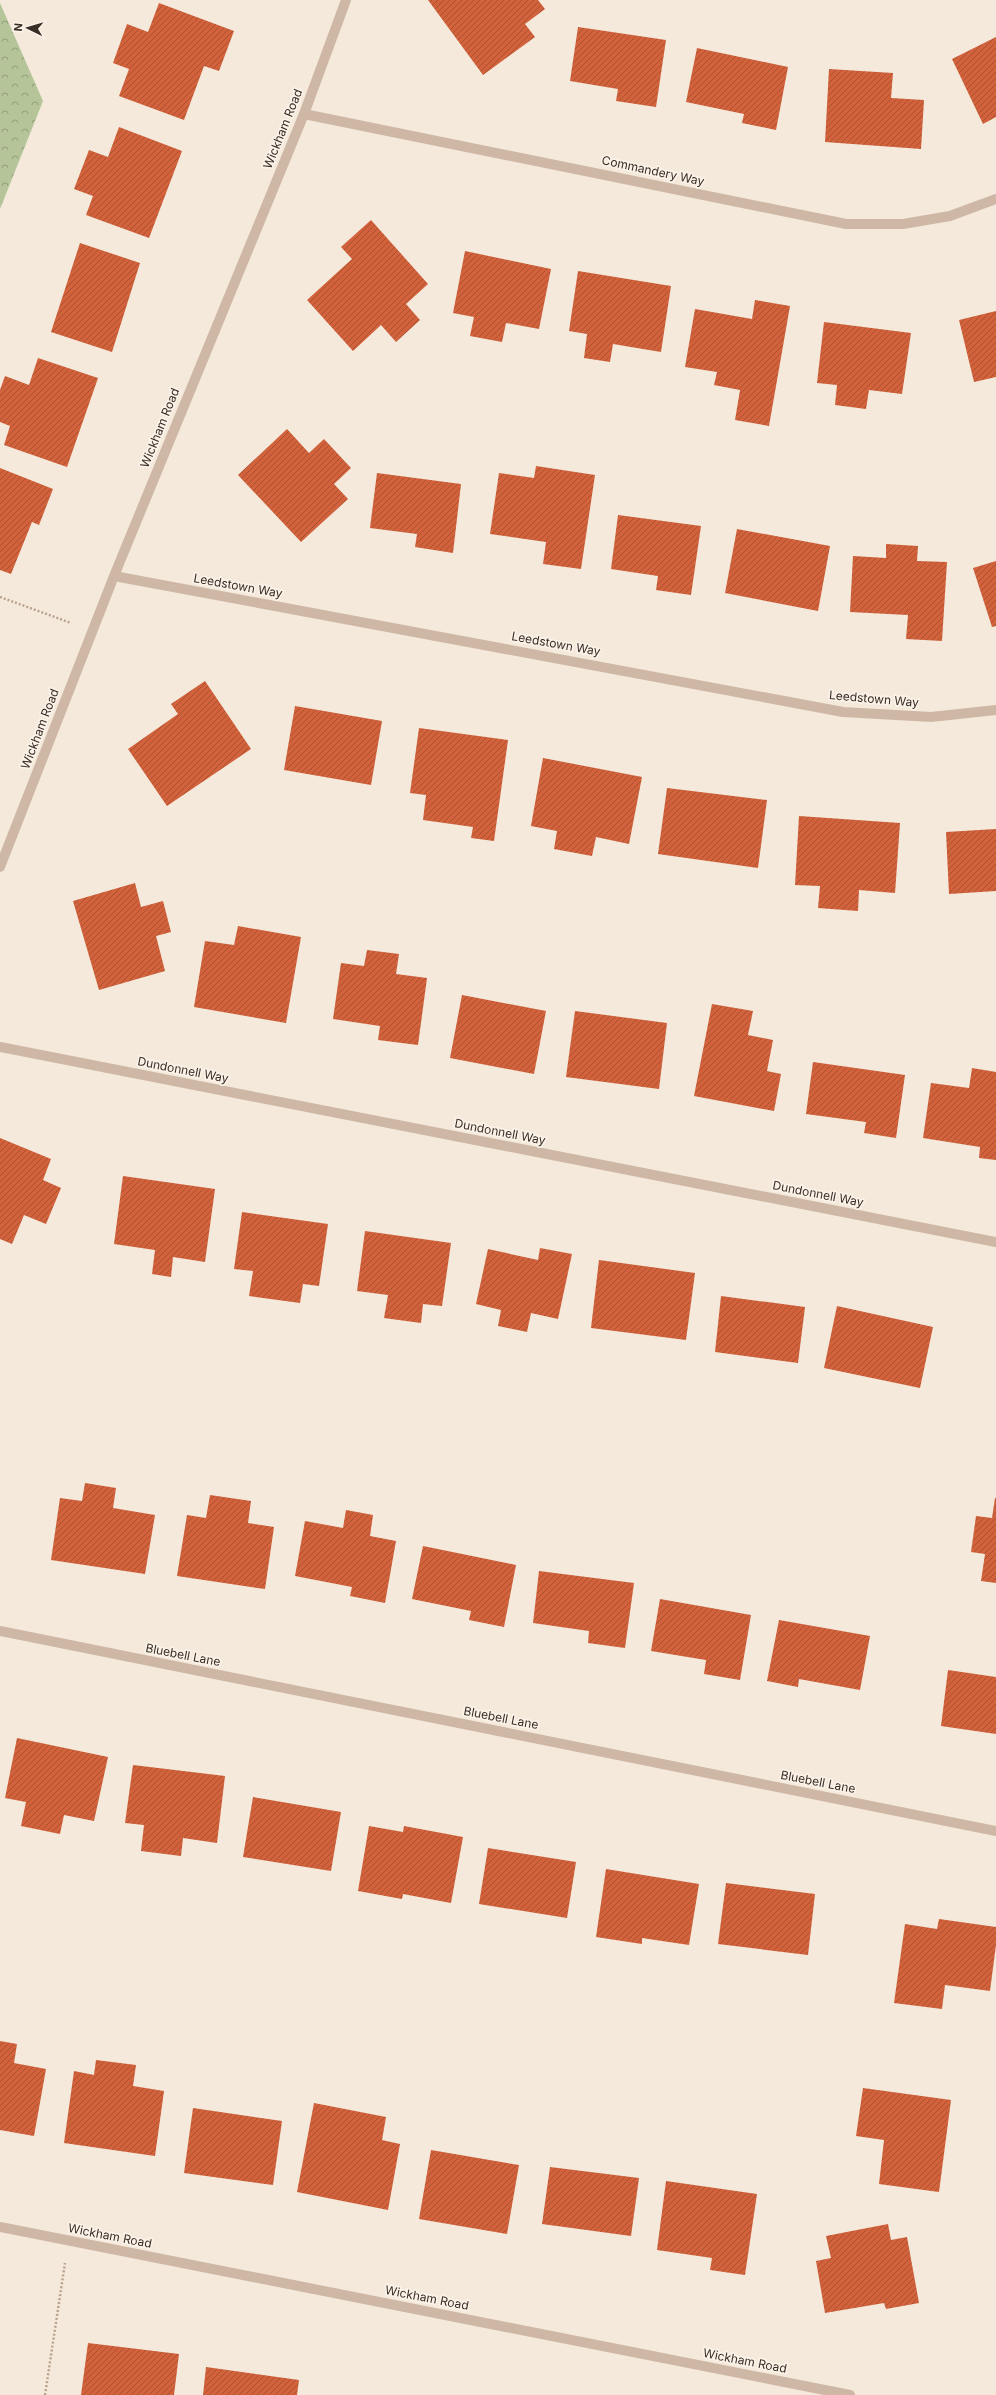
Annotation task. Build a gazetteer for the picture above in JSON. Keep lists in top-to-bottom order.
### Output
{
  "streets": {
    "street": [
      "Wickham Road",
      "Commandery Way",
      "Leedstown Way",
      "Dundonnell Way",
      "Bluebell Lane"
    ]
  },
  "crossings": [
    ["Wickham Road", "Commandery Way"],
    ["Wickham Road", "Leedstown Way"]
  ],
  "north": "left"
}
